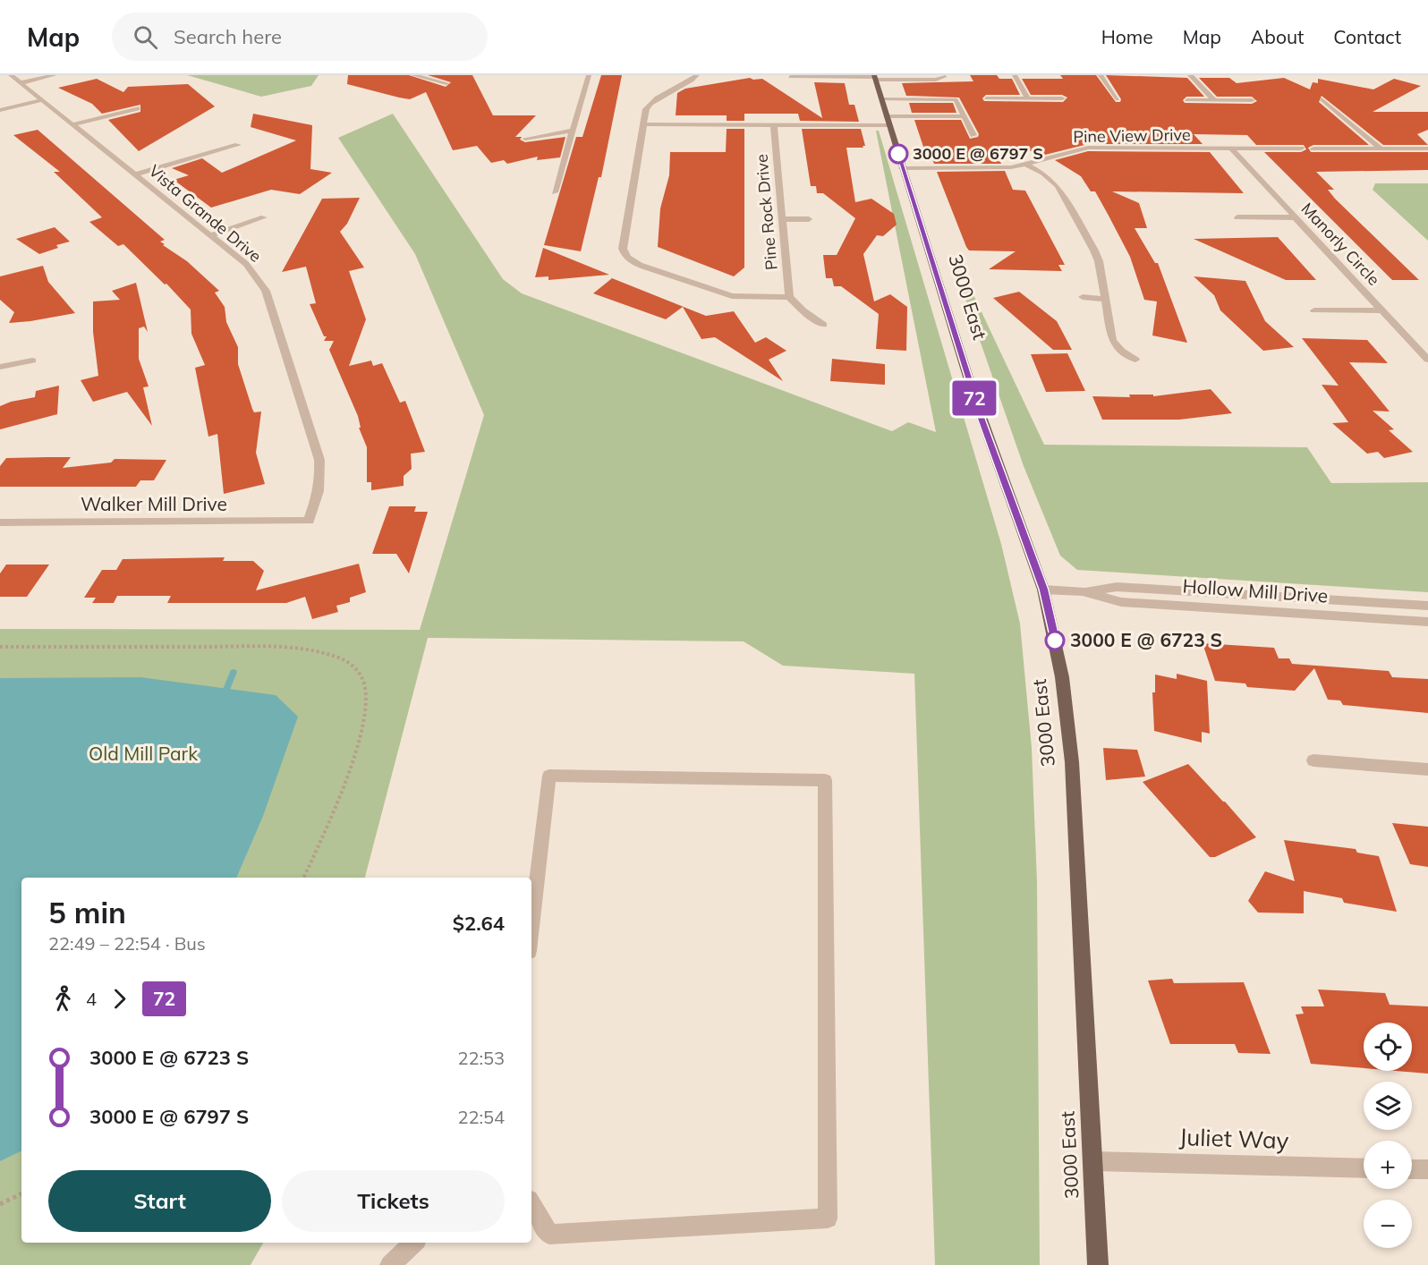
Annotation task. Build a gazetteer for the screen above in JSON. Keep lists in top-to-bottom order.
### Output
{
  "streets": {
    "main road": ["3000 East"],
    "street": [
      "Pine View Drive",
      "Pine Rock Drive",
      "Vista Grande Drive",
      "Manorly Circle",
      "Walker Mill Drive",
      "Hollow Mill Drive",
      "Juliet Way"
    ]
  },
  "crossings": [
    ["Pine View Drive", "Manorly Circle"],
    ["Pine View Drive", "3000 East"],
    ["Vista Grande Drive", "Walker Mill Drive"],
    ["3000 East", "Hollow Mill Drive"],
    ["3000 East", "Juliet Way"]
  ],
  "parks": ["Old Mill Park"],
  "places": ["3000 E @ 6797 S", "3000 E @ 6723 S"],
  "lines": ["bus line 72"],
  "page": {
    "header": "Map",
    "search": "Search here",
    "nav": [
      "Home",
      "Map",
      "About",
      "Contact"
    ],
    "on_map": "72",
    "heading": ["5 min", "22:49 – 22:54 · Bus", "$2.64"],
    "legs": ["4", "72"],
    "map_buttons": ["+", "−"],
    "list": [
      {
        "name": "3000 E @ 6723 S",
        "value": "22:53"
      },
      {
        "name": "3000 E @ 6797 S",
        "value": "22:54"
      }
    ],
    "buttons": ["Start", "Tickets"]
  }
}
